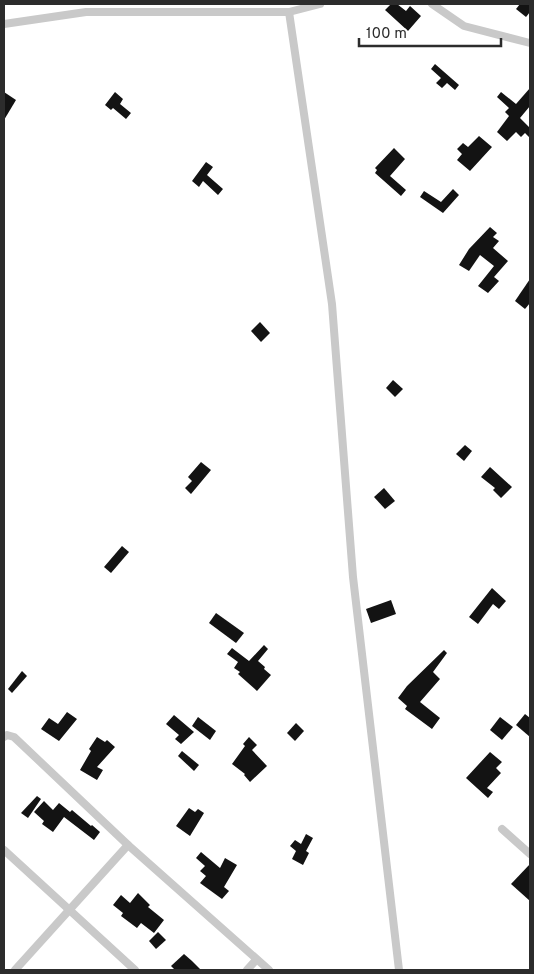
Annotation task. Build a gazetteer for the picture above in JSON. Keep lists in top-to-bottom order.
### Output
{
  "scale_bar": "100 m"
}
